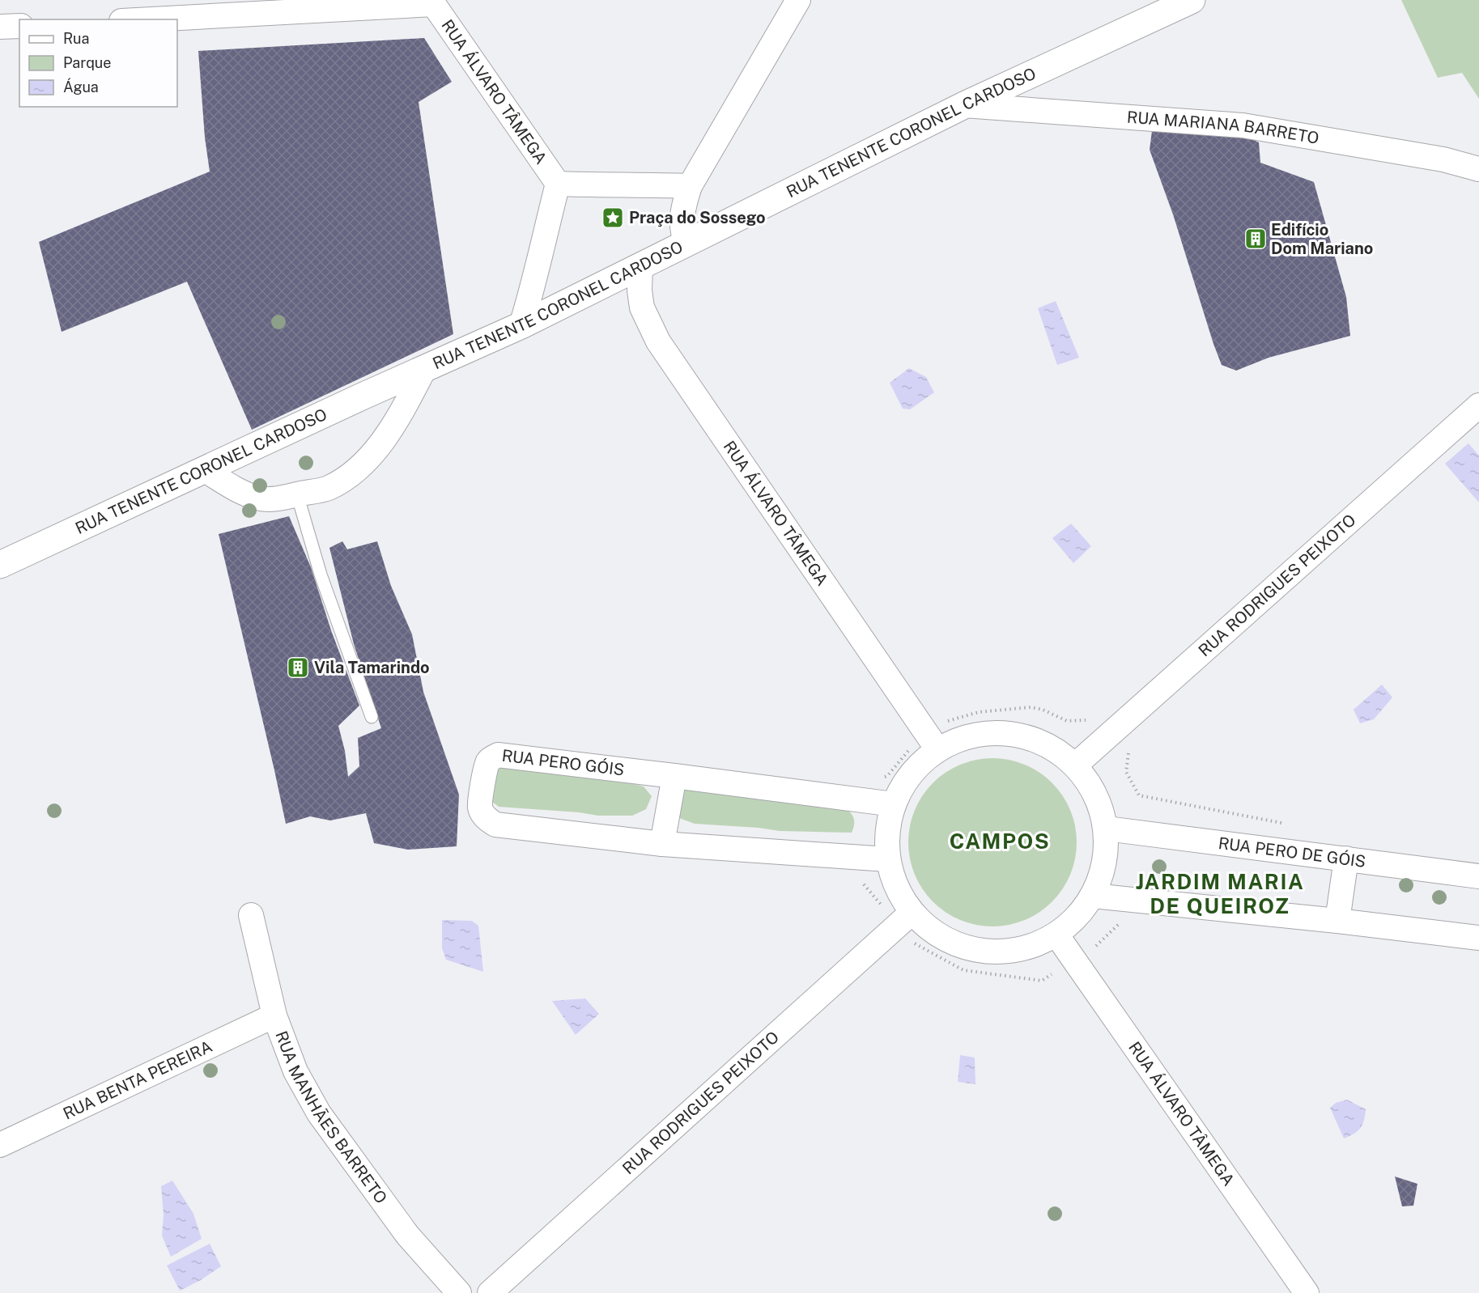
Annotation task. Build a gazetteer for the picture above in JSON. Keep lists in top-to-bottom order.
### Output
{
  "streets": {
    "main road": ["RUA TENENTE CORONEL CARDOSO"],
    "street": [
      "RUA ÁLVARO TÂMEGA",
      "RUA MARIANA BARRETO",
      "RUA RODRIGUES PEIXOTO",
      "RUA PERO GÓIS",
      "RUA PERO DE GÓIS",
      "RUA BENTA PEREIRA",
      "RUA MANHÃES BARRETO"
    ]
  },
  "crossings": [
    ["RUA ÁLVARO TÂMEGA", "RUA TENENTE CORONEL CARDOSO"],
    ["RUA MARIANA BARRETO", "RUA TENENTE CORONEL CARDOSO"],
    ["RUA BENTA PEREIRA", "RUA MANHÃES BARRETO"]
  ],
  "districts": ["CAMPOS", "JARDIM MARIA DE QUEIROZ"],
  "places": {
    "place": ["Praça do Sossego"],
    "building": ["Edifício Dom Mariano", "Vila Tamarindo"]
  },
  "legend": ["Rua", "Parque", "Água"]
}
